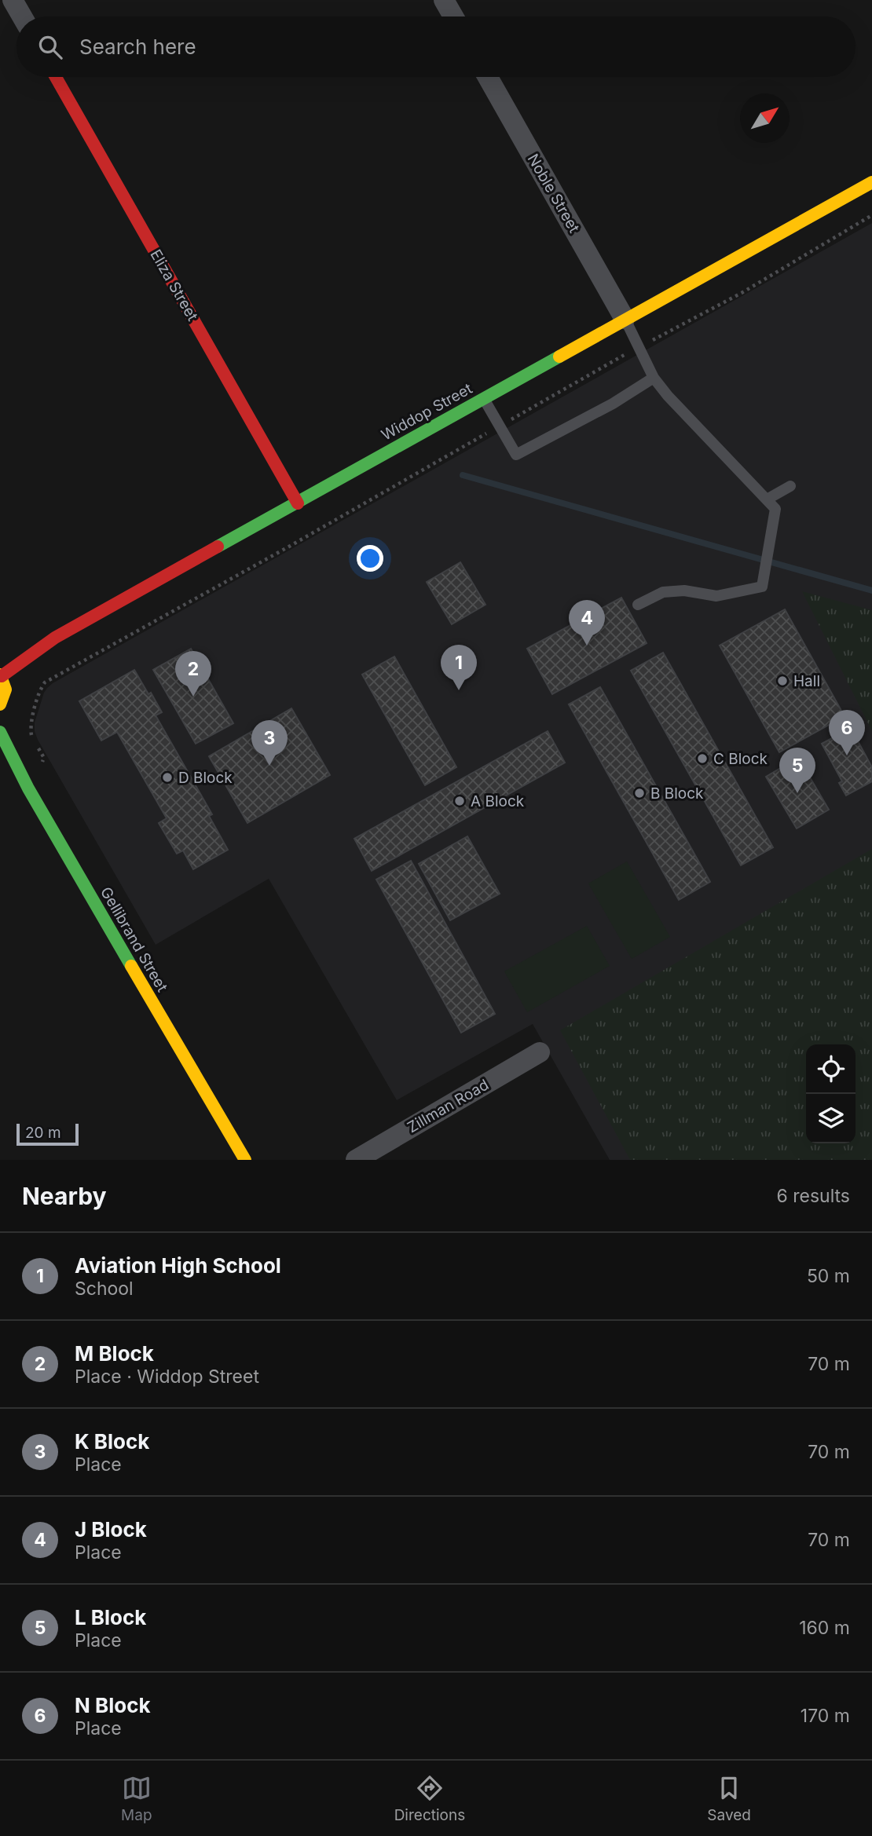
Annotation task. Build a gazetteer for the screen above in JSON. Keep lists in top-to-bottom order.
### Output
{
  "streets": {
    "street": [
      "Noble Street",
      "Eliza Street",
      "Widdop Street",
      "Gellibrand Street",
      "Zillman Road"
    ]
  },
  "crossings": [
    ["Noble Street", "Widdop Street"],
    ["Eliza Street", "Widdop Street"]
  ],
  "places": [
    "Hall",
    "C Block",
    "D Block",
    "B Block",
    "A Block"
  ],
  "scale_bar": "20 m",
  "north": "top right",
  "page": {
    "search": "Search here",
    "pins": [
      "4",
      "1",
      "2",
      "6",
      "3",
      "5"
    ],
    "scale": "20 m",
    "heading": ["Nearby", "6 results"],
    "list": [
      {
        "mark": "1",
        "name": "Aviation High School",
        "note": "School",
        "value": "50 m"
      },
      {
        "mark": "2",
        "name": "M Block",
        "note": "Place · Widdop Street",
        "value": "70 m"
      },
      {
        "mark": "3",
        "name": "K Block",
        "note": "Place",
        "value": "70 m"
      },
      {
        "mark": "4",
        "name": "J Block",
        "note": "Place",
        "value": "70 m"
      },
      {
        "mark": "5",
        "name": "L Block",
        "note": "Place",
        "value": "160 m"
      },
      {
        "mark": "6",
        "name": "N Block",
        "note": "Place",
        "value": "170 m"
      }
    ],
    "nav": ["Map", "Directions", "Saved"]
  }
}
